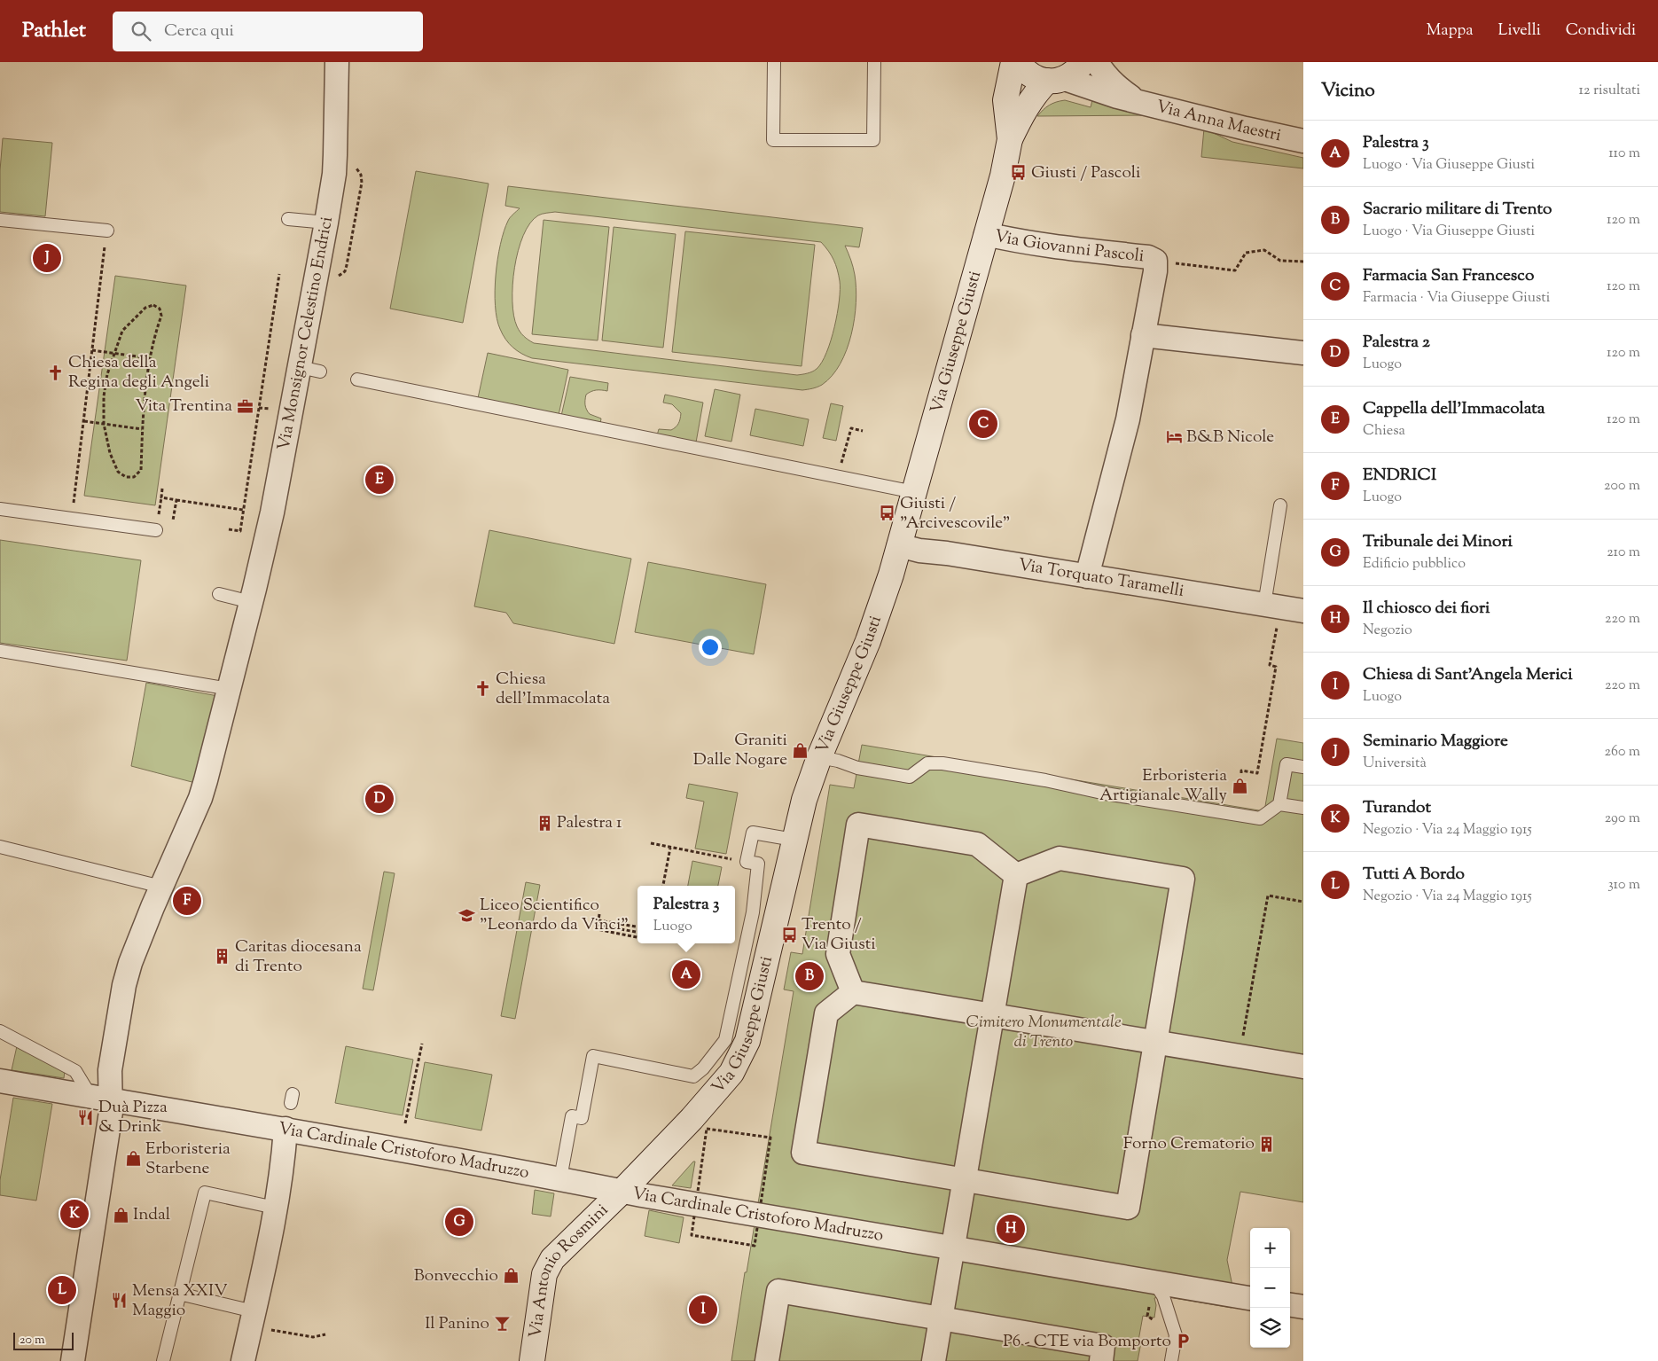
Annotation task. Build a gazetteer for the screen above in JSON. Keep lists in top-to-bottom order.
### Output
{
  "streets": {
    "street": [
      "Via Anna Maestri",
      "Via Giovanni Pascoli",
      "Via Monsignor Celestino Endrici",
      "Via Giuseppe Giusti",
      "Via Torquato Taramelli",
      "Via Cardinale Cristoforo Madruzzo",
      "Via Antonio Rosmini"
    ]
  },
  "crossings": [
    ["Via Anna Maestri", "Via Giuseppe Giusti"],
    ["Via Giovanni Pascoli", "Via Giuseppe Giusti"],
    ["Via Giovanni Pascoli", "Via Torquato Taramelli"],
    ["Via Monsignor Celestino Endrici", "Via Cardinale Cristoforo Madruzzo"],
    ["Via Giuseppe Giusti", "Via Torquato Taramelli"],
    ["Via Giuseppe Giusti", "Via Cardinale Cristoforo Madruzzo"],
    ["Via Giuseppe Giusti", "Via Antonio Rosmini"],
    ["Via Cardinale Cristoforo Madruzzo", "Via Antonio Rosmini"]
  ],
  "parks": ["Cimitero Monumentale di Trento"],
  "places": {
    "bus stop": ["Giusti / Pascoli", "Giusti / \"Arcivescovile\"", "Trento / Via Giusti"],
    "church": ["Chiesa della Regina degli Angeli", "Chiesa dell'Immacolata"],
    "office": ["Vita Trentina"],
    "hotel": ["B&B Nicole"],
    "shop": [
      "Graniti Dalle Nogare",
      "Erboristeria Artigianale Wally",
      "Erboristeria Starbene",
      "Indal",
      "Bonvecchio"
    ],
    "building": ["Palestra 1", "Caritas diocesana di Trento", "Forno Crematorio"],
    "school or university": ["Liceo Scientifico \"Leonardo da Vinci\""],
    "restaurant": ["Duà Pizza & Drink", "Mensa XXIV Maggio"],
    "bar": ["Il Panino"],
    "parking": ["P6 - CTE via Bomporto"]
  },
  "scale_bar": "20 m",
  "page": {
    "header": "Pathlet",
    "search": "Cerca qui",
    "nav": ["Mappa", "Livelli", "Condividi"],
    "heading": ["Vicino", "12 risultati"],
    "list": [
      {
        "mark": "A",
        "name": "Palestra 3",
        "note": "Luogo · Via Giuseppe Giusti",
        "value": "110 m"
      },
      {
        "mark": "B",
        "name": "Sacrario militare di Trento",
        "note": "Luogo · Via Giuseppe Giusti",
        "value": "120 m"
      },
      {
        "mark": "C",
        "name": "Farmacia San Francesco",
        "note": "Farmacia · Via Giuseppe Giusti",
        "value": "120 m"
      },
      {
        "mark": "D",
        "name": "Palestra 2",
        "note": "Luogo",
        "value": "120 m"
      },
      {
        "mark": "E",
        "name": "Cappella dell'Immacolata",
        "note": "Chiesa",
        "value": "120 m"
      },
      {
        "mark": "F",
        "name": "ENDRICI",
        "note": "Luogo",
        "value": "200 m"
      },
      {
        "mark": "G",
        "name": "Tribunale dei Minori",
        "note": "Edificio pubblico",
        "value": "210 m"
      },
      {
        "mark": "H",
        "name": "Il chiosco dei fiori",
        "note": "Negozio",
        "value": "220 m"
      },
      {
        "mark": "I",
        "name": "Chiesa di Sant'Angela Merici",
        "note": "Luogo",
        "value": "220 m"
      },
      {
        "mark": "J",
        "name": "Seminario Maggiore",
        "note": "Università",
        "value": "260 m"
      },
      {
        "mark": "K",
        "name": "Turandot",
        "note": "Negozio · Via 24 Maggio 1915",
        "value": "290 m"
      },
      {
        "mark": "L",
        "name": "Tutti A Bordo",
        "note": "Negozio · Via 24 Maggio 1915",
        "value": "310 m"
      }
    ],
    "pins": [
      "J",
      "C",
      "E",
      "D",
      "F",
      "A",
      "B",
      "K",
      "G",
      "H",
      "L",
      "I"
    ],
    "popup": ["Palestra 3", "Luogo"],
    "map_buttons": ["+", "−"],
    "scale": "20 m"
  }
}
